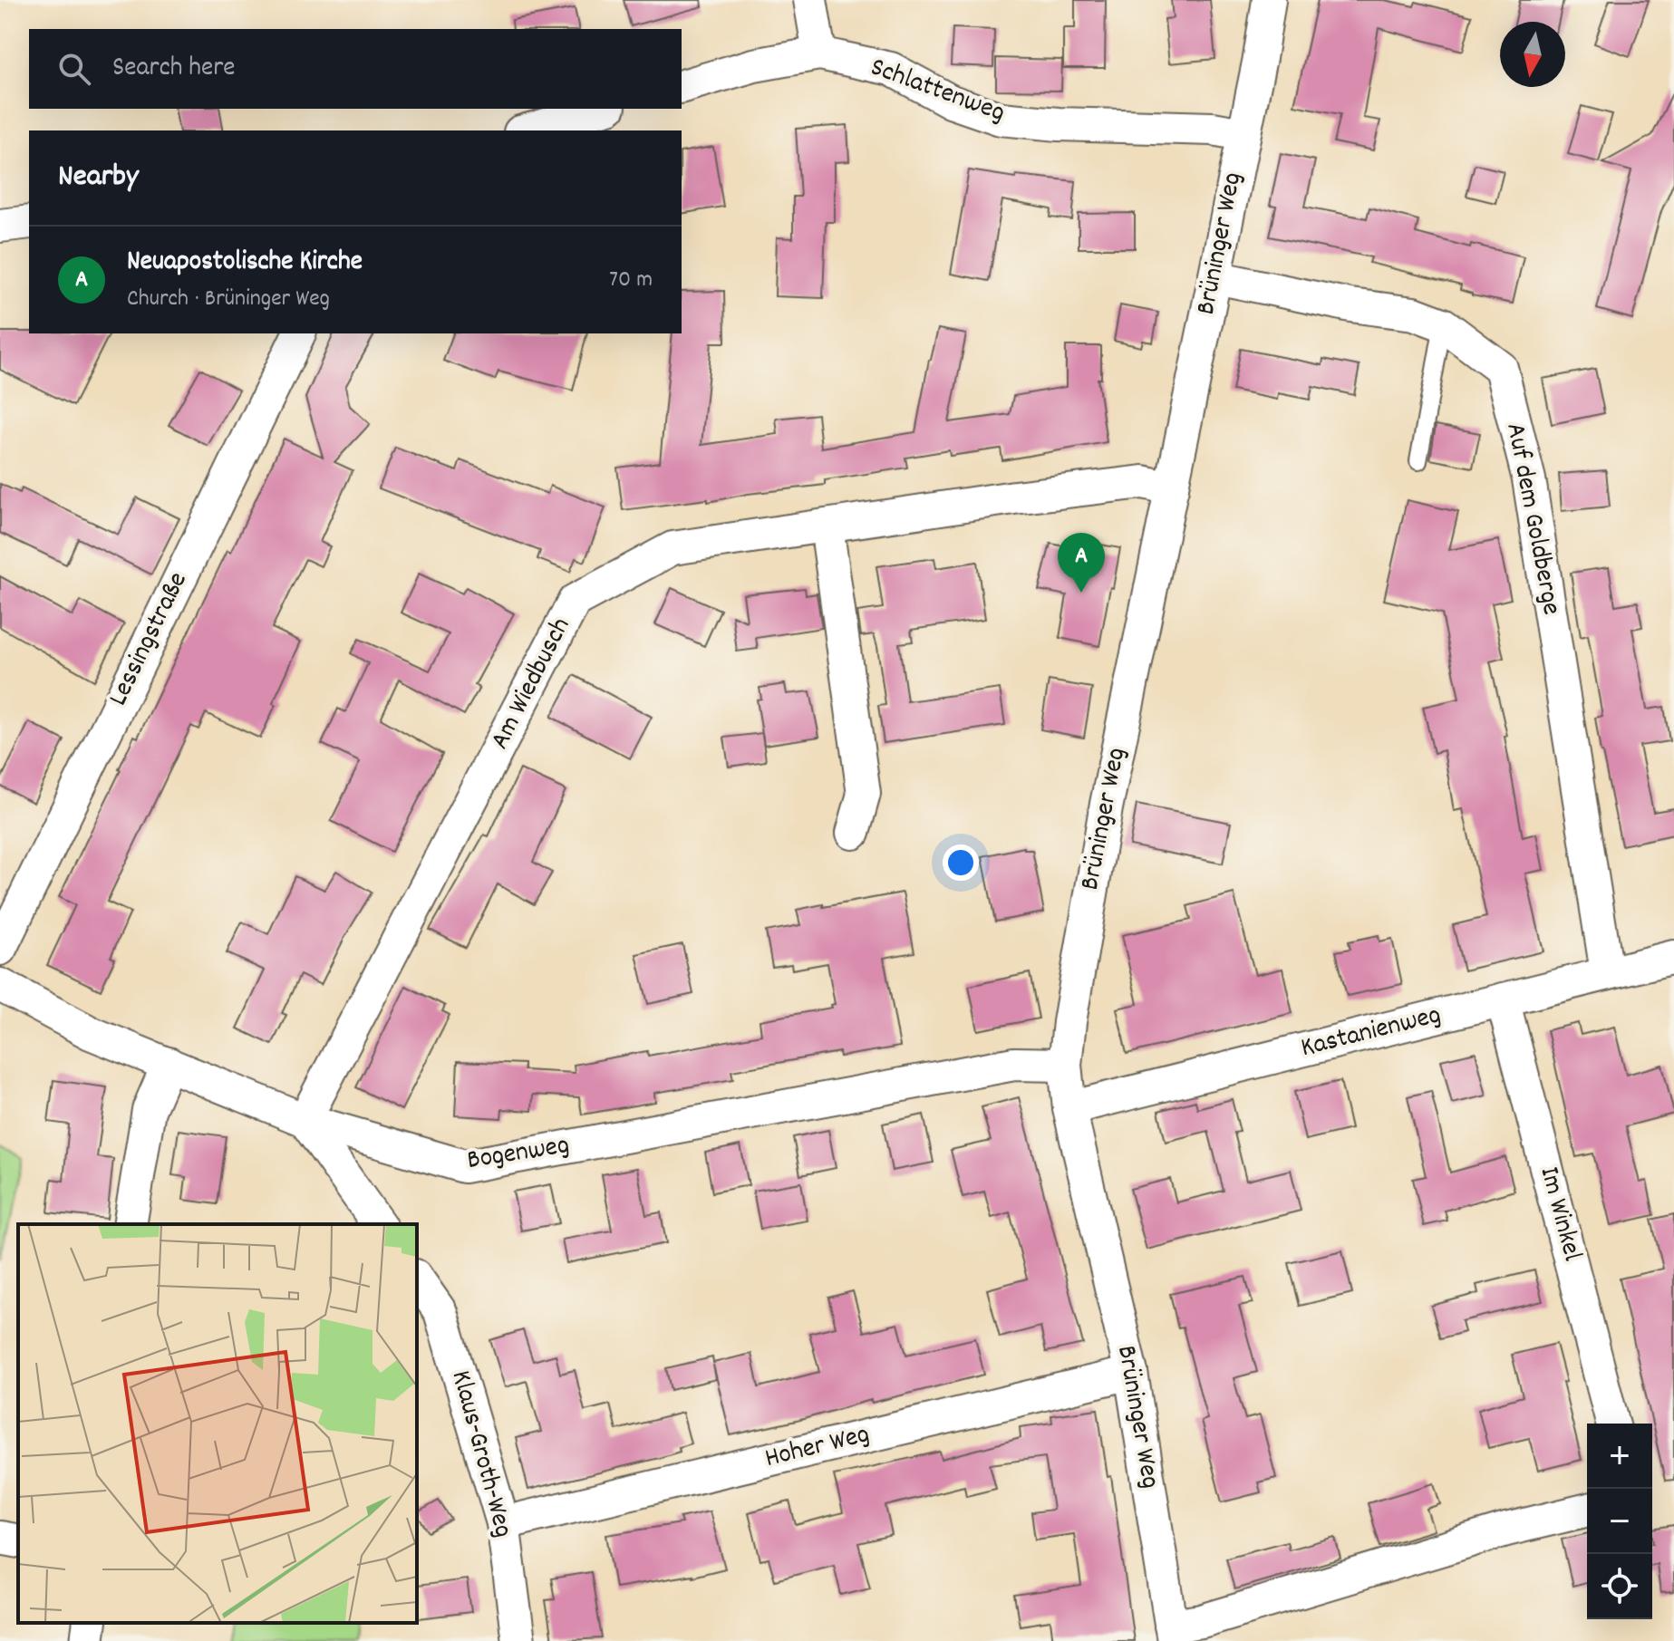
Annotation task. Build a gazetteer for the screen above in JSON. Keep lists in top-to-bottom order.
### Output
{
  "streets": {
    "street": [
      "Schlattenweg",
      "Brüninger Weg",
      "Auf dem Goldberge",
      "Lessingstraße",
      "Am Wiedbusch",
      "Kastanienweg",
      "Bogenweg",
      "Im Winkel",
      "Hoher Weg",
      "Klaus-Groth-Weg"
    ]
  },
  "crossings": [
    ["Schlattenweg", "Brüninger Weg"],
    ["Brüninger Weg", "Auf dem Goldberge"],
    ["Brüninger Weg", "Am Wiedbusch"],
    ["Brüninger Weg", "Kastanienweg"],
    ["Brüninger Weg", "Bogenweg"],
    ["Brüninger Weg", "Hoher Weg"],
    ["Auf dem Goldberge", "Kastanienweg"],
    ["Am Wiedbusch", "Bogenweg"],
    ["Kastanienweg", "Im Winkel"],
    ["Hoher Weg", "Klaus-Groth-Weg"]
  ],
  "north": "bottom",
  "page": {
    "search": "Search here",
    "heading": "Nearby",
    "list": [
      {
        "mark": "A",
        "name": "Neuapostolische Kirche",
        "note": "Church · Brüninger Weg",
        "value": "70 m"
      }
    ],
    "pins": "A",
    "map_buttons": ["+", "−"]
  }
}
